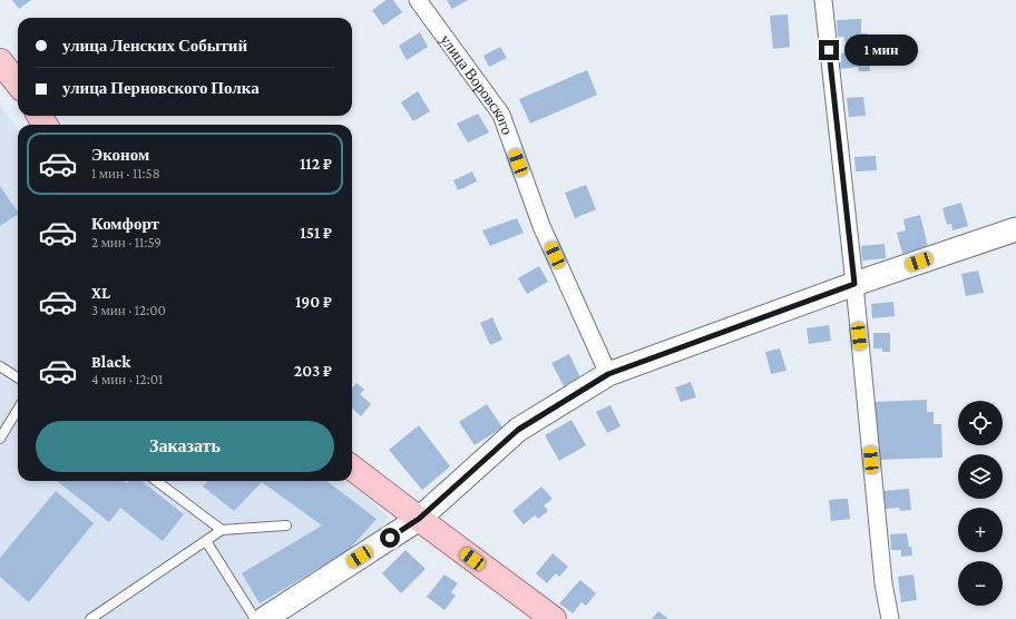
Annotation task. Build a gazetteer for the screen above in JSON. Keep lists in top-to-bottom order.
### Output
{
  "streets": {
    "street": ["улица Воровского"]
  },
  "page": {
    "banner": ["улица Ленских Событий", "улица Перновского Полка"],
    "bubble": "1 мин",
    "list": [
      {
        "name": "Эконом",
        "note": "1 мин · 11:58",
        "value": "112 ₽"
      },
      {
        "name": "Комфорт",
        "note": "2 мин · 11:59",
        "value": "151 ₽"
      },
      {
        "name": "XL",
        "note": "3 мин · 12:00",
        "value": "190 ₽"
      },
      {
        "name": "Black",
        "note": "4 мин · 12:01",
        "value": "203 ₽"
      }
    ],
    "map_buttons": ["+", "−"],
    "buttons": "Заказать"
  }
}
